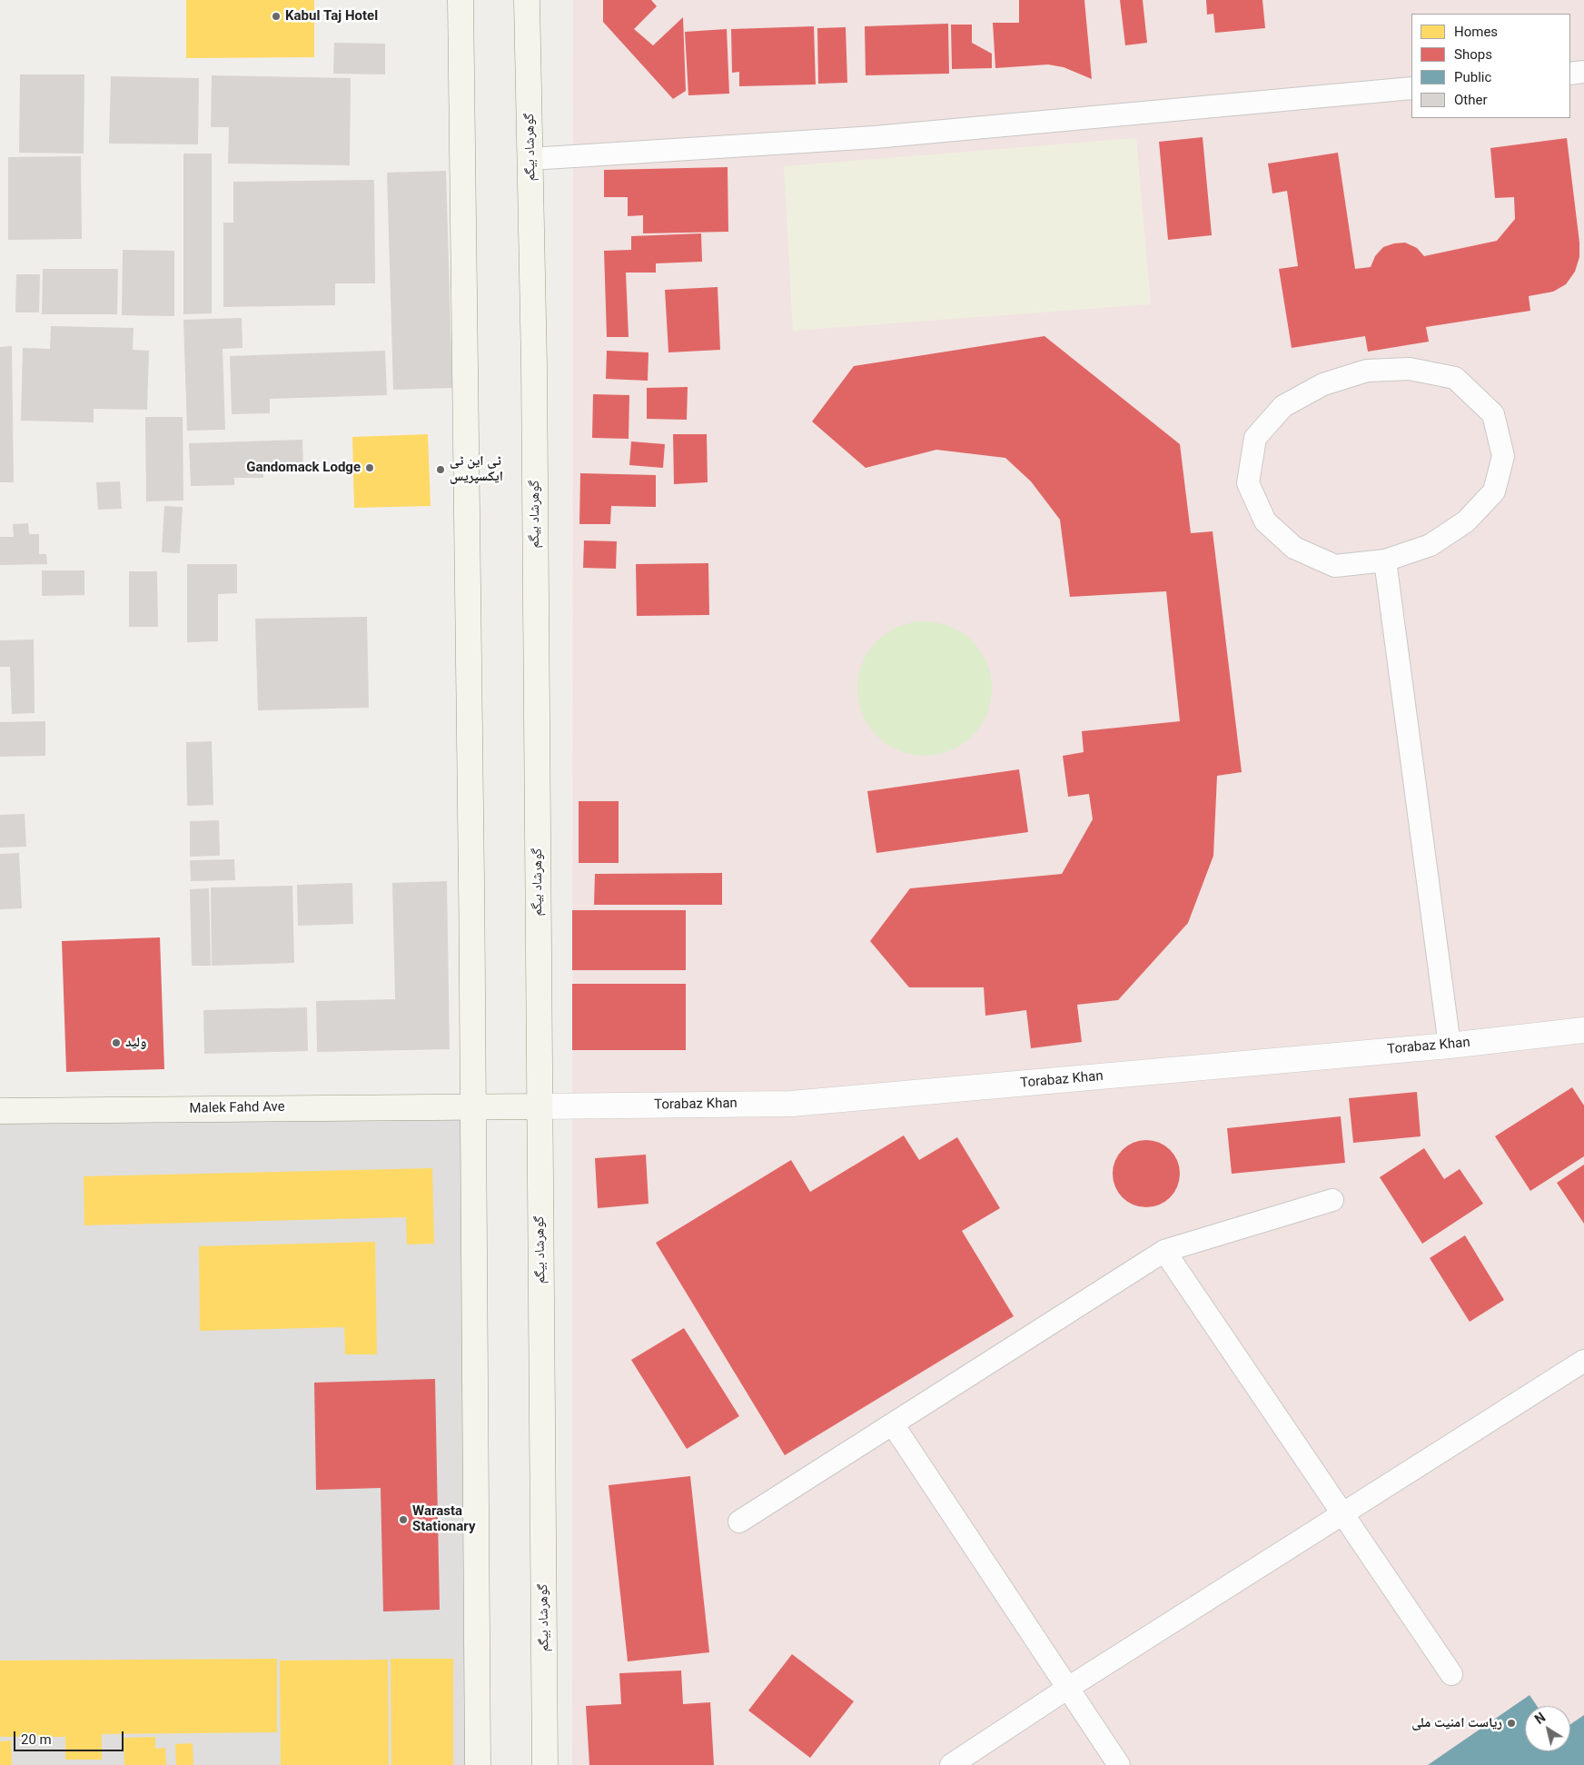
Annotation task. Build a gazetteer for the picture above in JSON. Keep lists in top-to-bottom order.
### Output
{
  "streets": {
    "main road": ["گوهرشاد بیگم", "Malek Fahd Ave"],
    "street": ["Torabaz Khan"]
  },
  "crossings": [
    ["گوهرشاد بیگم", "Torabaz Khan"],
    ["گوهرشاد بیگم", "Malek Fahd Ave"],
    ["Torabaz Khan", "Malek Fahd Ave"]
  ],
  "places": [
    "Kabul Taj Hotel",
    "Gandomack Lodge",
    "ٹی این ٹی ایکسپریس",
    "ولید",
    "Warasta Stationary",
    "ریاست امنیت ملی"
  ],
  "legend": [
    "Homes",
    "Shops",
    "Public",
    "Other"
  ],
  "scale_bar": "20 m",
  "north": "top left"
}
